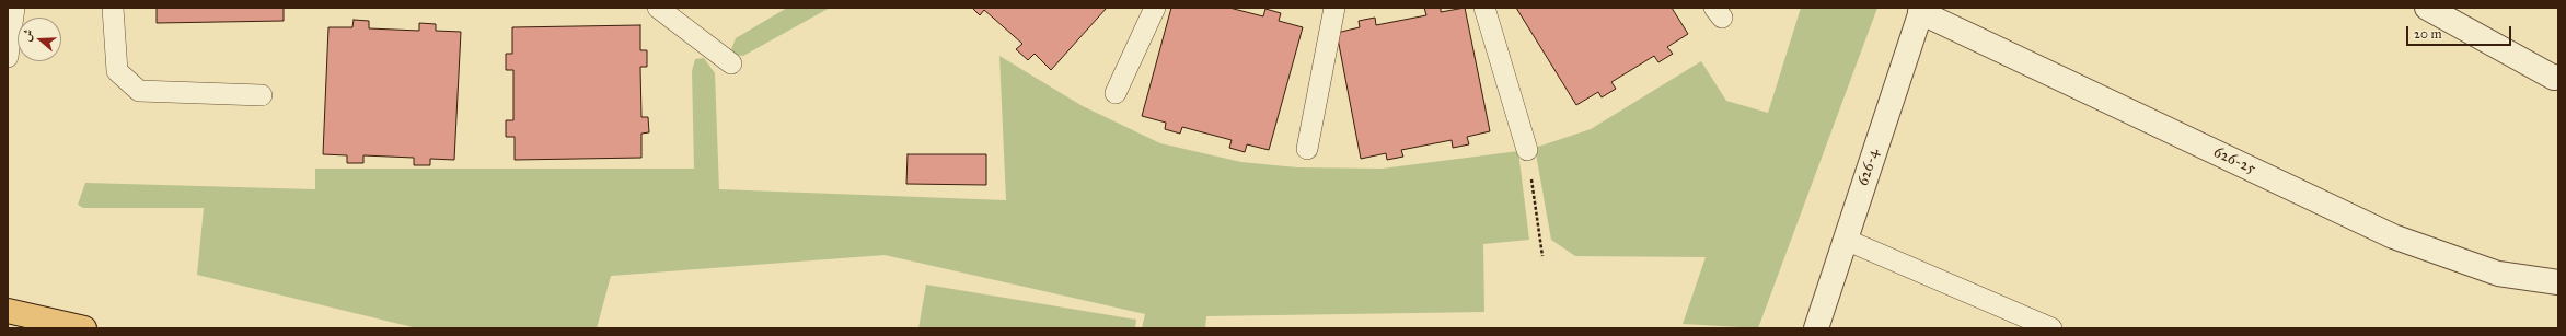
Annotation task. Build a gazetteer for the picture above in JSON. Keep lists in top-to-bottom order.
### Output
{
  "streets": {
    "street": ["626-25", "626-4"]
  },
  "crossings": [
    ["626-25", "626-4"]
  ],
  "scale_bar": "20 m",
  "north": "left"
}
